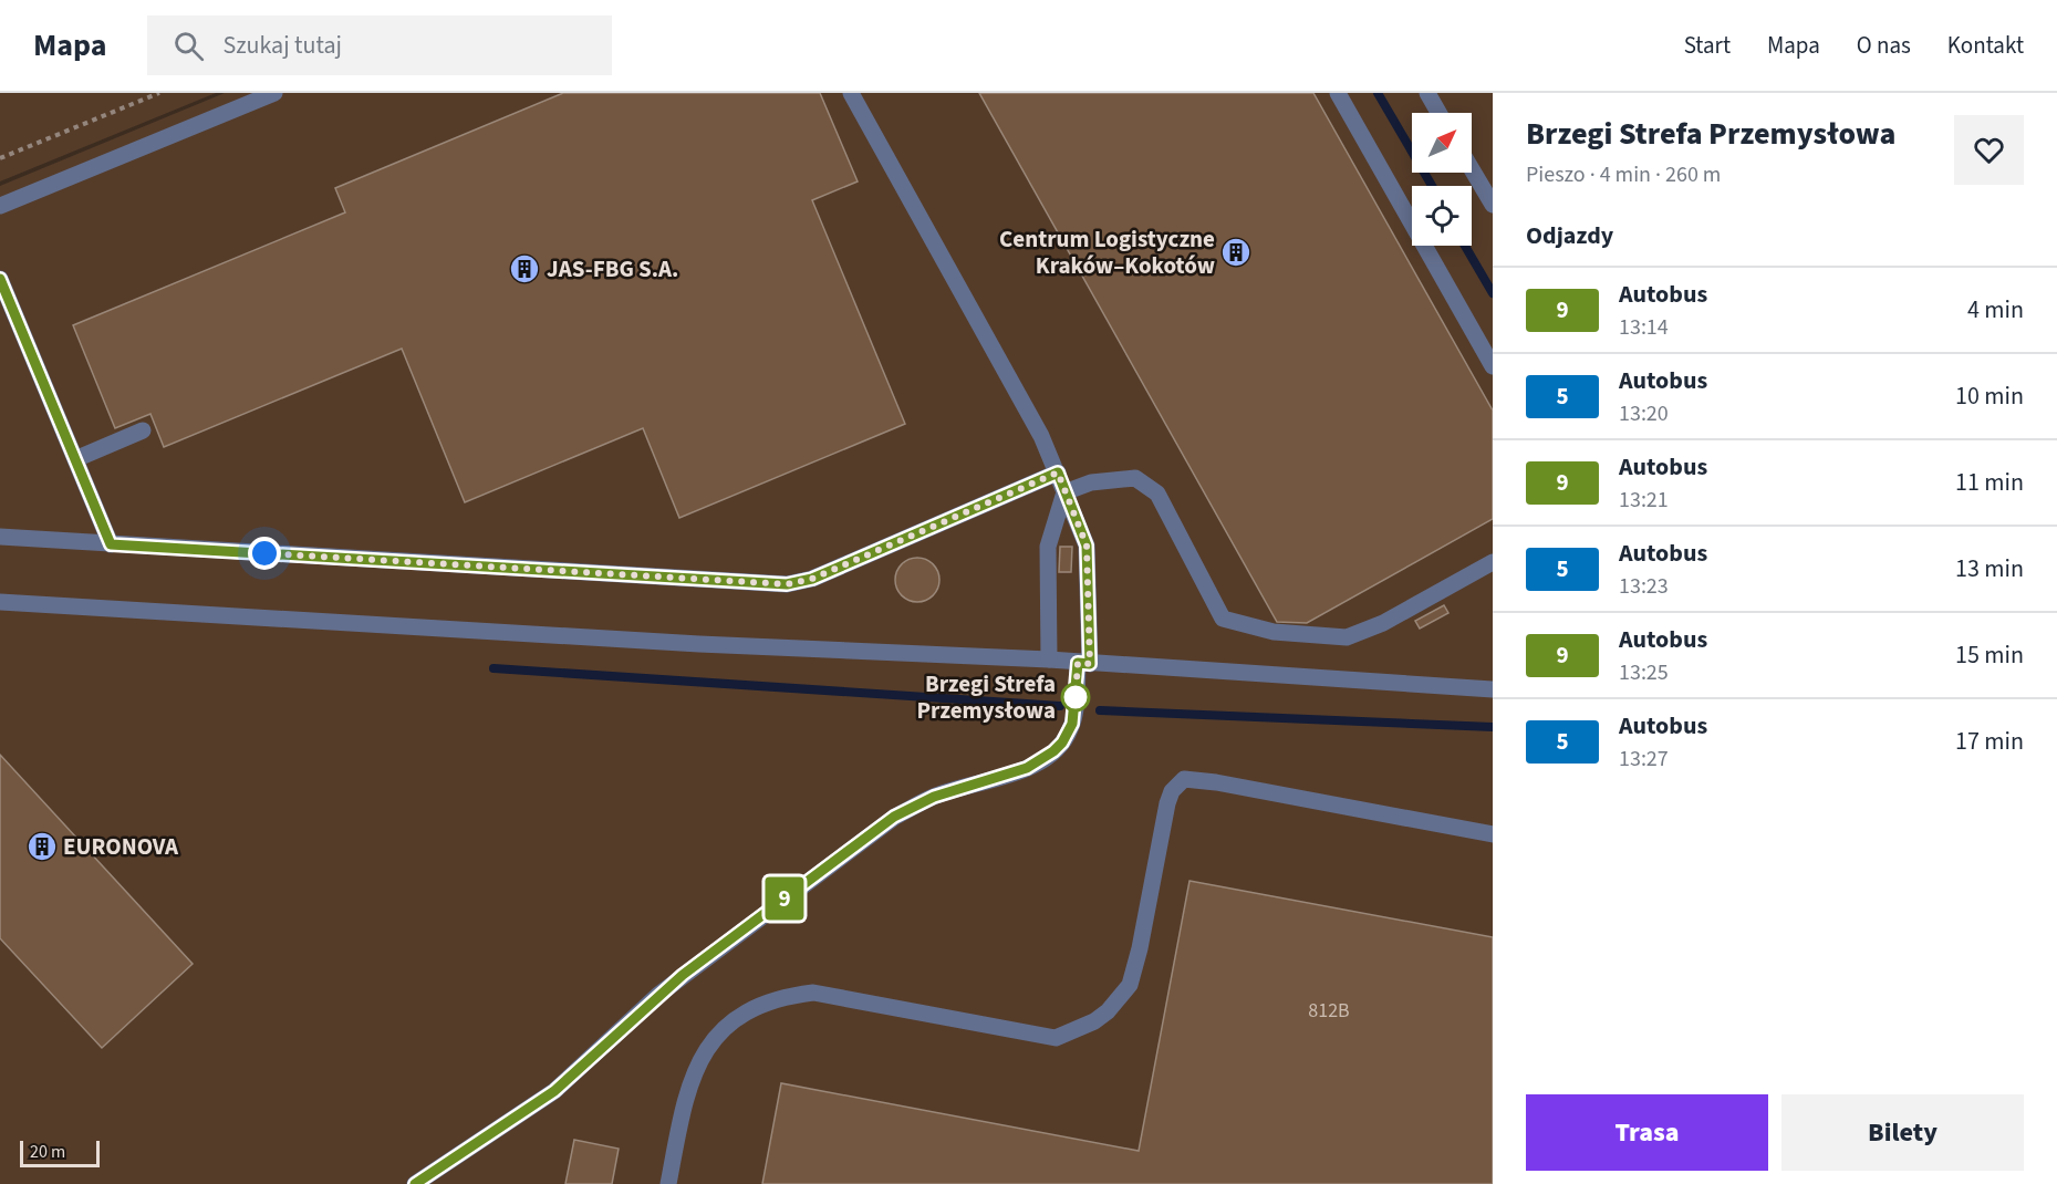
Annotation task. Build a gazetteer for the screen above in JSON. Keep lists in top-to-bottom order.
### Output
{
  "places": {
    "building": ["Centrum Logistyczne Kraków–Kokotów", "JAS-FBG S.A.", "EURONOVA"],
    "other": ["Brzegi Strefa Przemysłowa"]
  },
  "lines": ["bus line 9"],
  "house_numbers": ["812B"],
  "scale_bar": "20 m",
  "north": "top right",
  "page": {
    "header": "Mapa",
    "search": "Szukaj tutaj",
    "nav": [
      "Start",
      "Mapa",
      "O nas",
      "Kontakt"
    ],
    "on_map": "9",
    "heading": [
      ["Brzegi Strefa Przemysłowa", "Pieszo · 4 min · 260 m"],
      "Odjazdy"
    ],
    "list": [
      {
        "mark": "9",
        "name": "Autobus",
        "note": "13:14",
        "value": "4 min"
      },
      {
        "mark": "5",
        "name": "Autobus",
        "note": "13:20",
        "value": "10 min"
      },
      {
        "mark": "9",
        "name": "Autobus",
        "note": "13:21",
        "value": "11 min"
      },
      {
        "mark": "5",
        "name": "Autobus",
        "note": "13:23",
        "value": "13 min"
      },
      {
        "mark": "9",
        "name": "Autobus",
        "note": "13:25",
        "value": "15 min"
      },
      {
        "mark": "5",
        "name": "Autobus",
        "note": "13:27",
        "value": "17 min"
      }
    ],
    "buttons": ["Trasa", "Bilety"],
    "scale": "20 m"
  }
}
